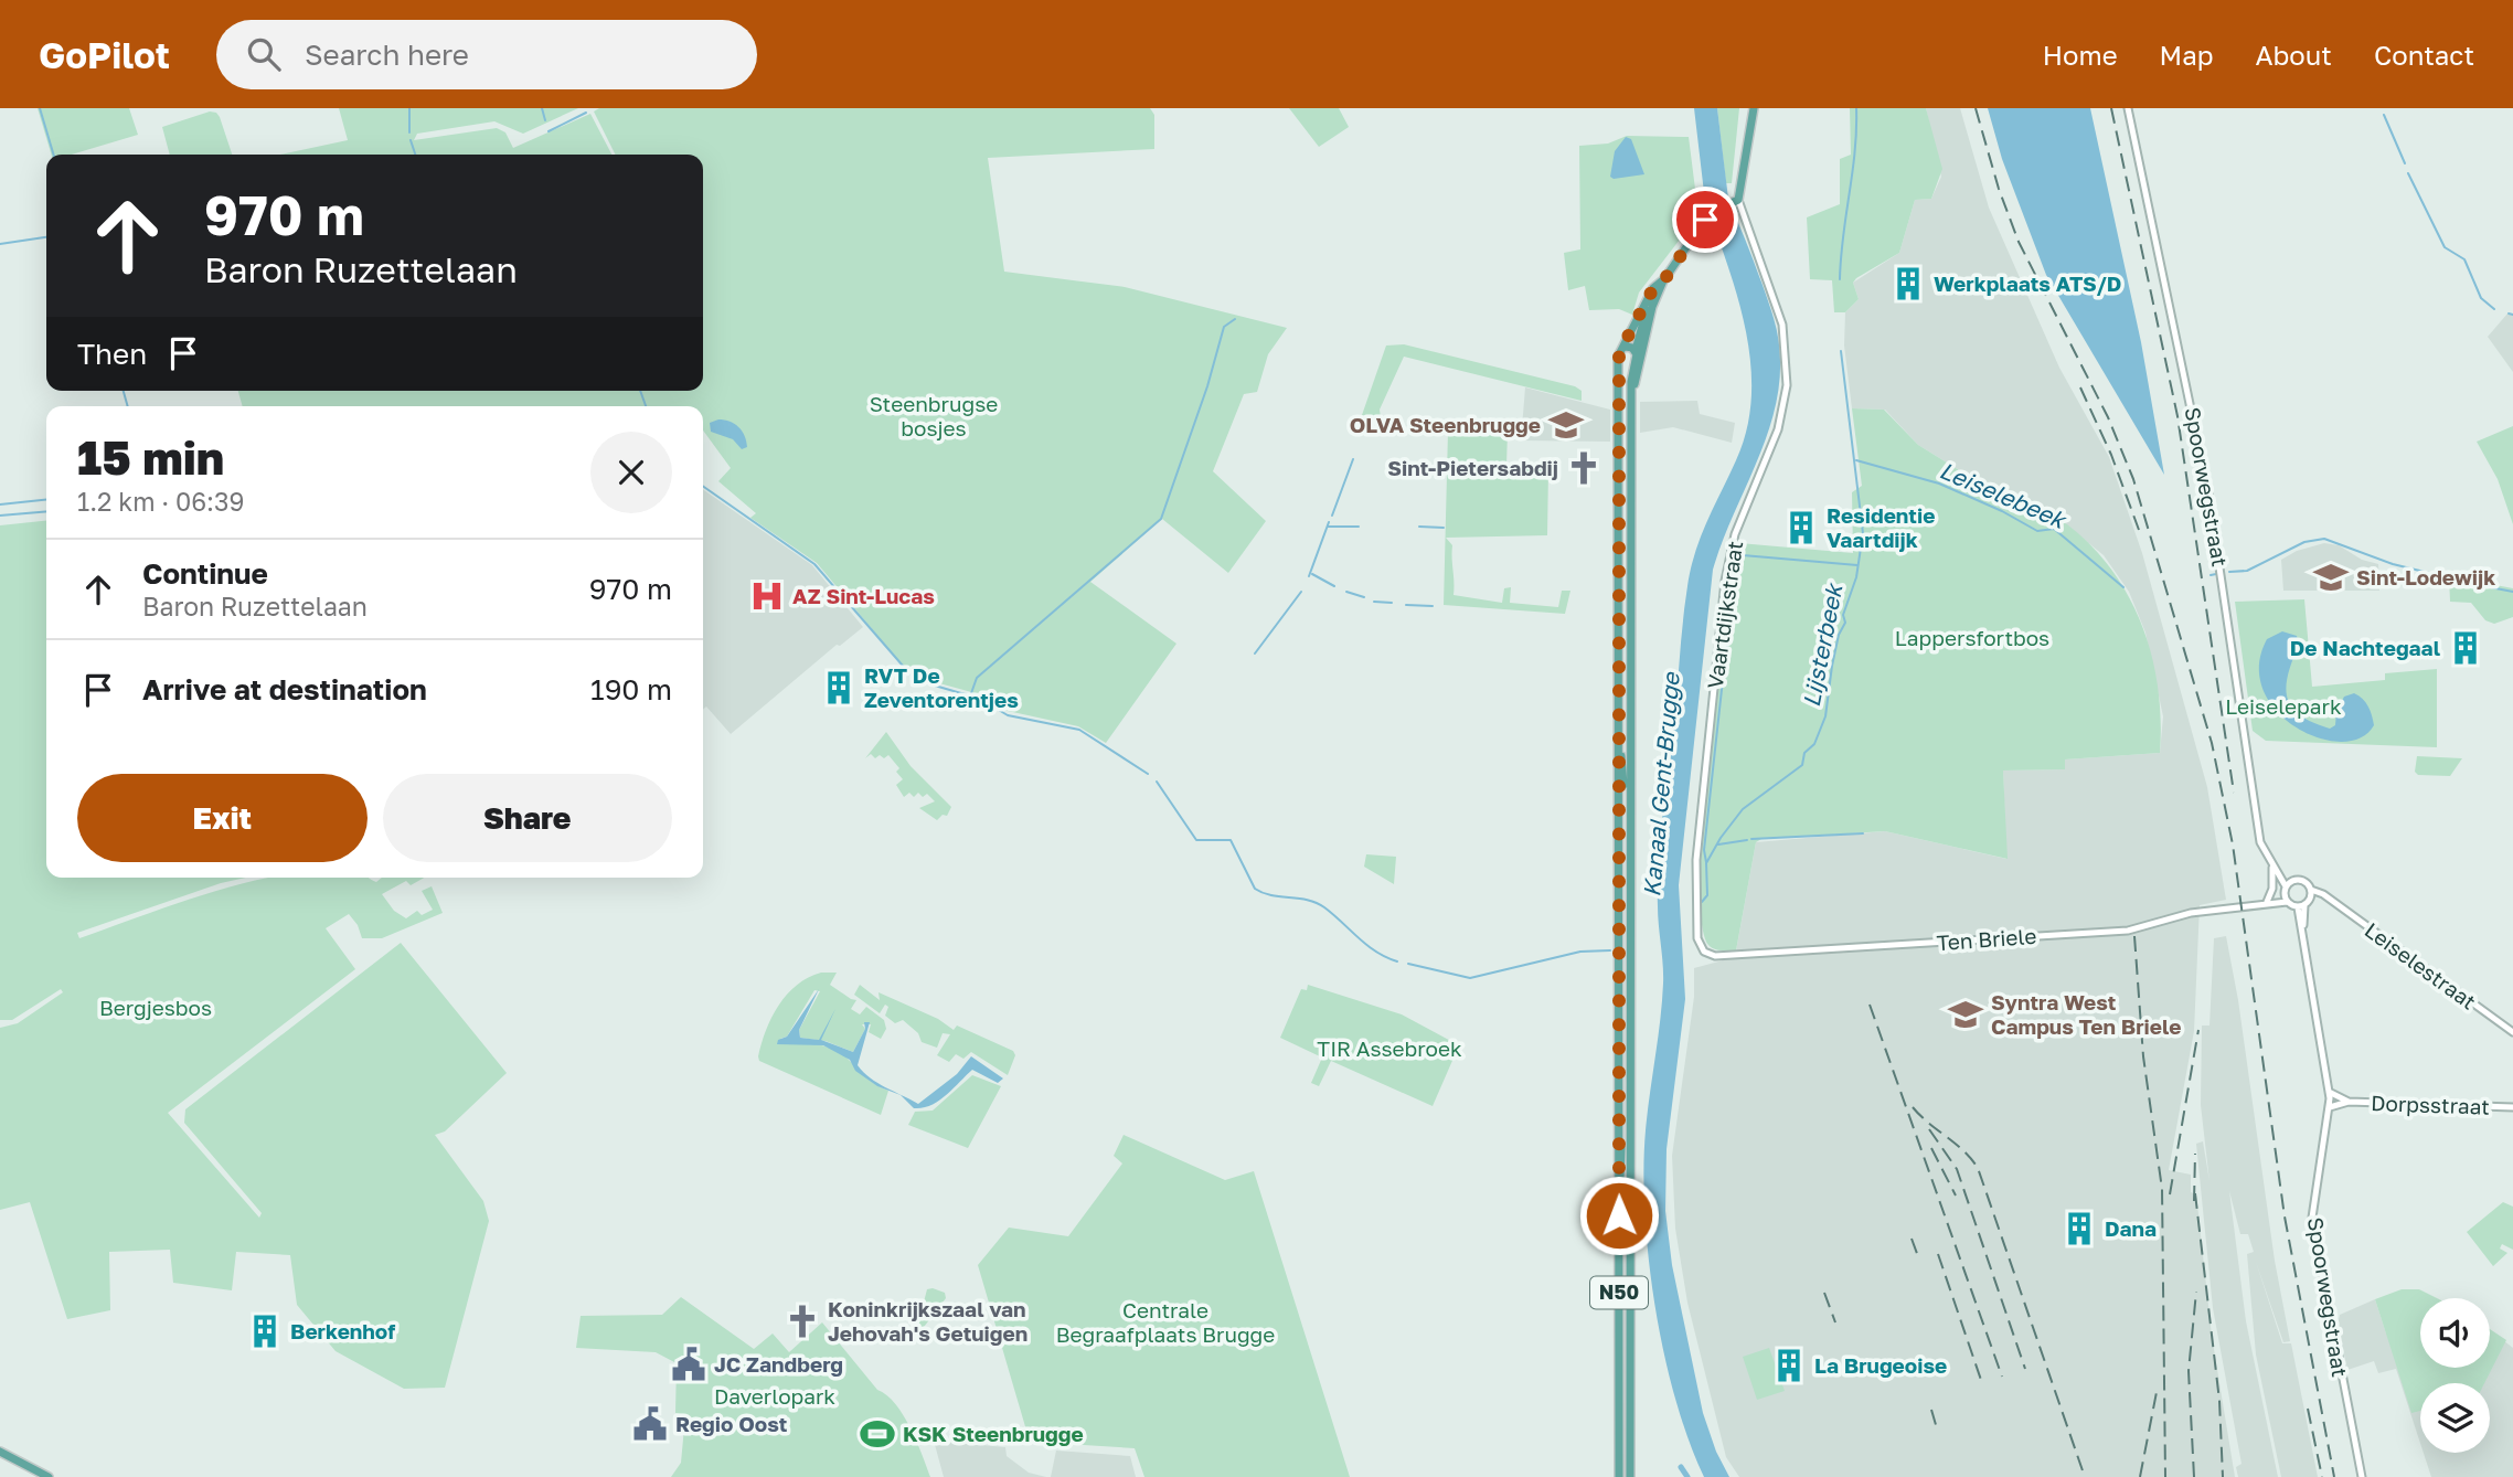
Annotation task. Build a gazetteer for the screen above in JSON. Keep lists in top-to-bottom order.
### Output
{
  "streets": {
    "main road": ["N50"],
    "street": [
      "Spoorwegstraat",
      "Vaartdijkstraat",
      "Ten Briele",
      "Leiselestraat",
      "Dorpsstraat"
    ]
  },
  "crossings": [
    ["Spoorwegstraat", "Ten Briele"],
    ["Spoorwegstraat", "Leiselestraat"],
    ["Spoorwegstraat", "Dorpsstraat"],
    ["Vaartdijkstraat", "Ten Briele"],
    ["Vaartdijkstraat", "N50"],
    ["Ten Briele", "Leiselestraat"]
  ],
  "water": ["Leiselebeek", "Lijsterbeek", "Kanaal Gent-Brugge"],
  "parks": [
    "Steenbrugse bosjes",
    "Lappersfortbos",
    "Leiselepark",
    "Bergjesbos",
    "TIR Assebroek",
    "Centrale Begraafplaats Brugge",
    "Daverlopark"
  ],
  "places": {
    "building": [
      "Werkplaats ATS/D",
      "Residentie Vaartdijk",
      "De Nachtegaal",
      "RVT De Zeventorentjes",
      "Dana",
      "Berkenhof",
      "La Brugeoise"
    ],
    "school or university": ["OLVA Steenbrugge", "Sint-Lodewijk", "Syntra West Campus Ten Briele"],
    "church": ["Sint-Pietersabdij", "Koninkrijkszaal van Jehovah's Getuigen"],
    "hospital": ["AZ Sint-Lucas"],
    "public building": ["JC Zandberg", "Regio Oost"],
    "sports": ["KSK Steenbrugge"]
  },
  "page": {
    "header": "GoPilot",
    "search": "Search here",
    "nav": [
      "Home",
      "Map",
      "About",
      "Contact"
    ],
    "turn": ["970 m", "Baron Ruzettelaan"],
    "then": "Then",
    "heading": ["15 min", "1.2 km · 06:39"],
    "list": [
      {
        "name": "Continue",
        "note": "Baron Ruzettelaan",
        "value": "970 m"
      },
      {
        "name": "Arrive at destination",
        "value": "190 m"
      }
    ],
    "buttons": ["Exit", "Share"]
  }
}
